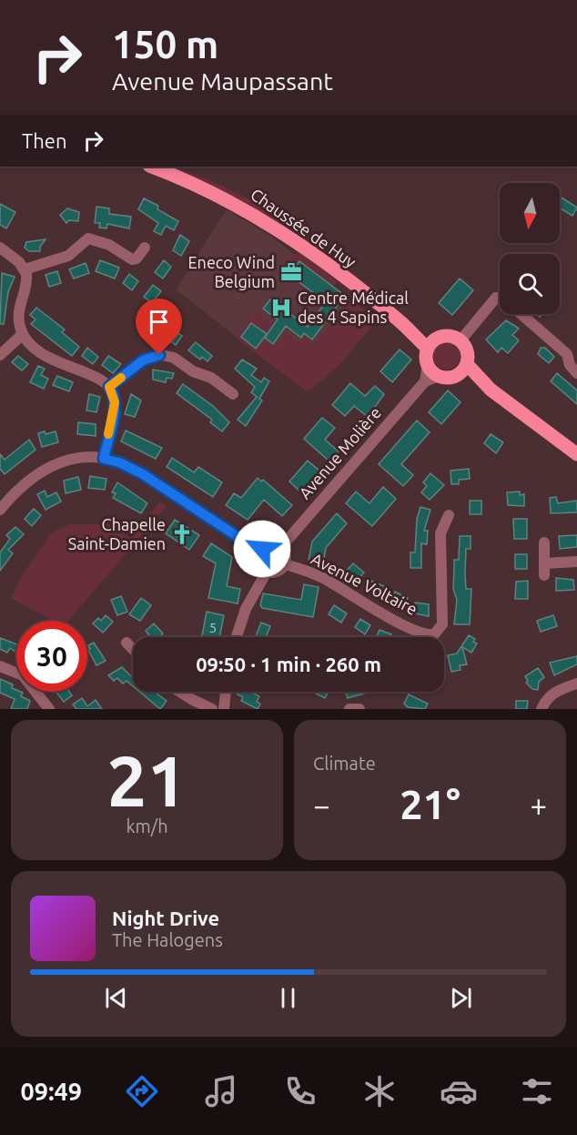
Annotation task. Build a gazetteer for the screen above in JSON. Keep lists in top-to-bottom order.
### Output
{
  "streets": {
    "main road": ["Chaussée de Huy"],
    "street": ["Avenue Molière", "Avenue Voltaire"]
  },
  "crossings": [
    ["Chaussée de Huy", "Avenue Molière"],
    ["Avenue Molière", "Avenue Voltaire"]
  ],
  "places": {
    "office": ["Eneco Wind Belgium"],
    "hospital": ["Centre Médical des 4 Sapins"],
    "church": ["Chapelle Saint-Damien"]
  },
  "house_numbers": ["5"],
  "north": "bottom",
  "page": {
    "turn": ["150 m", "Avenue Maupassant"],
    "then": "Then",
    "limit": "30",
    "trip": "09:50 · 1 min · 260 m",
    "tile": [
      ["21", "km/h"],
      "Climate"
    ],
    "heat": ["−", "21°", "+"],
    "song": ["Night Drive", "The Halogens"],
    "tabs": "09:49"
  }
}
